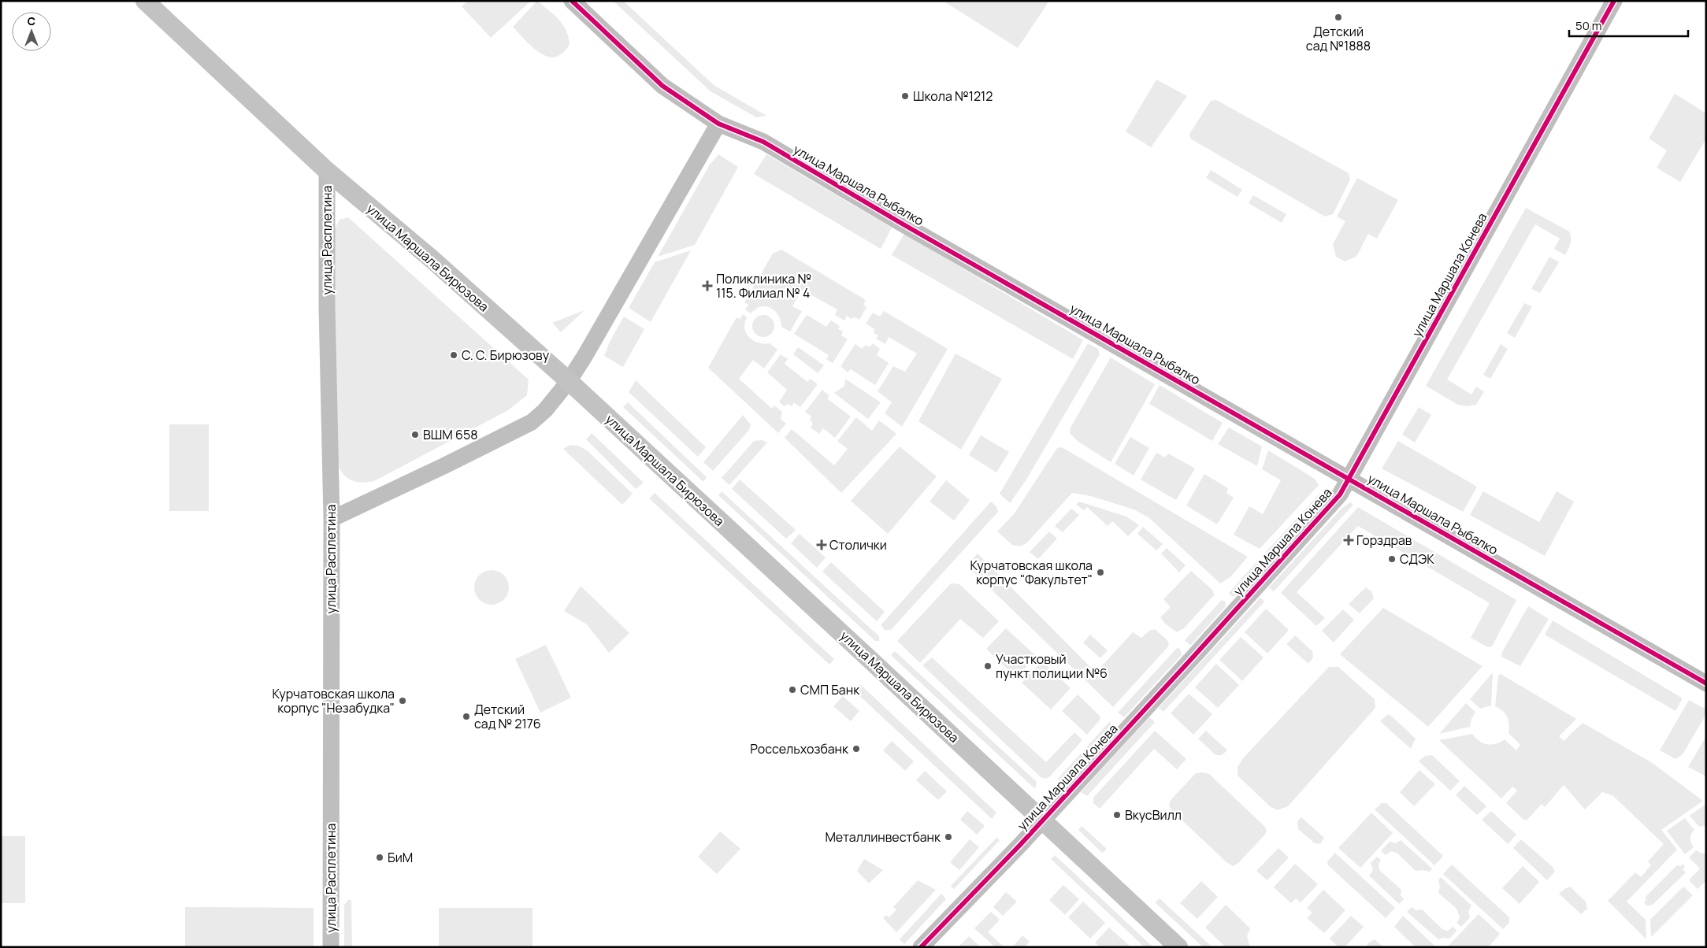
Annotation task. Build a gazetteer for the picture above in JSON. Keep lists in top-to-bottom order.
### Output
{
  "streets": {
    "main road": ["улица Маршала Бирюзова"],
    "street": ["улица Маршала Рыбалко", "улица Расплетина", "улица Маршала Конева"]
  },
  "crossings": [
    ["улица Маршала Рыбалко", "улица Маршала Конева"],
    ["улица Расплетина", "улица Маршала Бирюзова"],
    ["улица Маршала Бирюзова", "улица Маршала Конева"]
  ],
  "places": {
    "other": [
      "Детский сад №1888",
      "Школа №1212",
      "С. С. Бирюзову",
      "ВШM 658",
      "СДЭК",
      "Курчатовская школа корпус \"Факультет\"",
      "Участковый пункт полиции №6",
      "СМП Банк",
      "Курчатовская школа корпус \"Незабудка\"",
      "Детский сад № 2176",
      "Россельхозбанк",
      "ВкусВилл",
      "Металлинвестбанк",
      "БиМ"
    ],
    "health": ["Поликлиника № 115. Филиал № 4", "Горздрав", "Столички"]
  },
  "scale_bar": "50 m",
  "north": "top"
}
